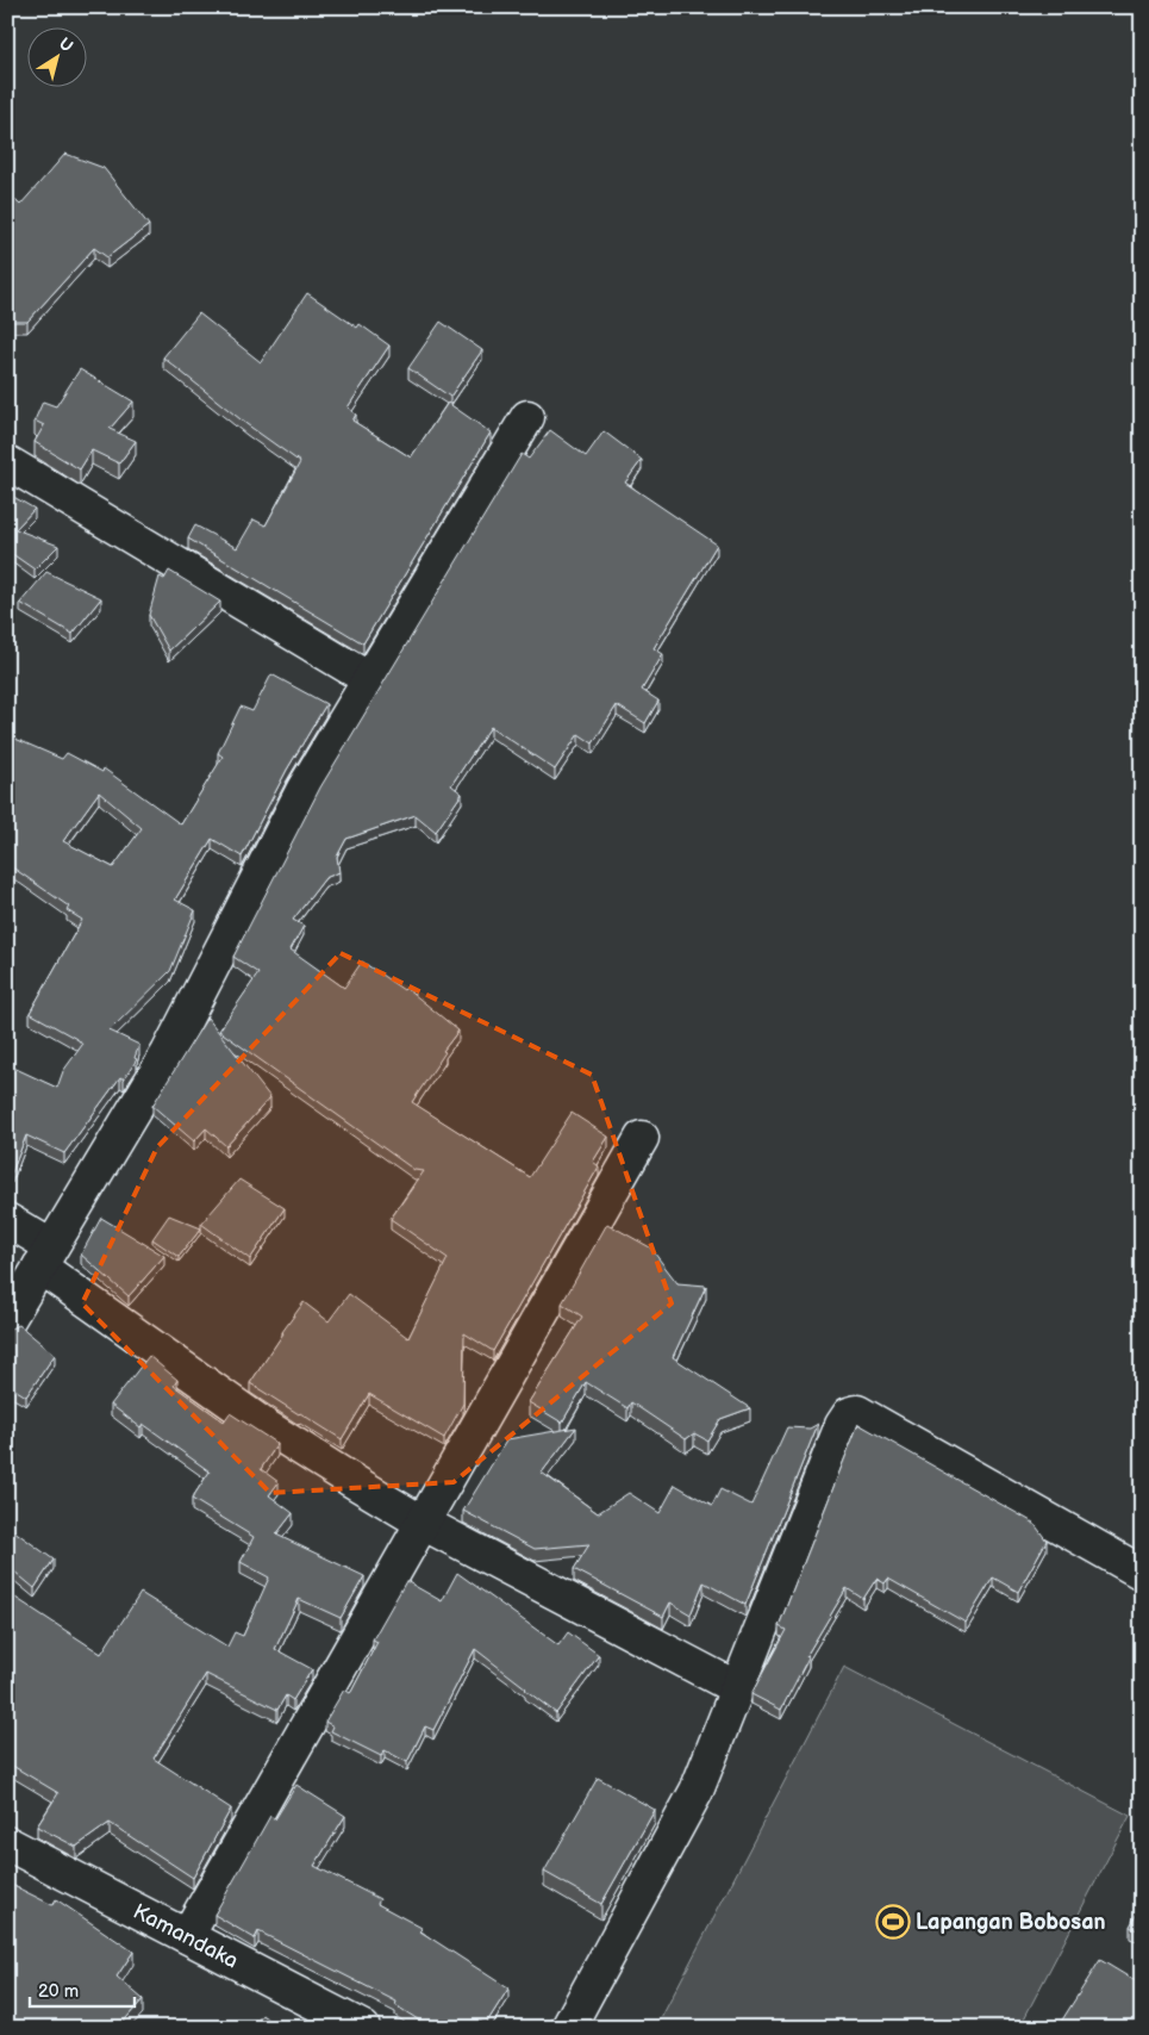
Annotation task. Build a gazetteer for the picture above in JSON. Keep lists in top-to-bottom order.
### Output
{
  "streets": {
    "street": ["Kamandaka"]
  },
  "places": {
    "sports": ["Lapangan Bobosan"]
  },
  "scale_bar": "20 m",
  "north": "top right"
}
